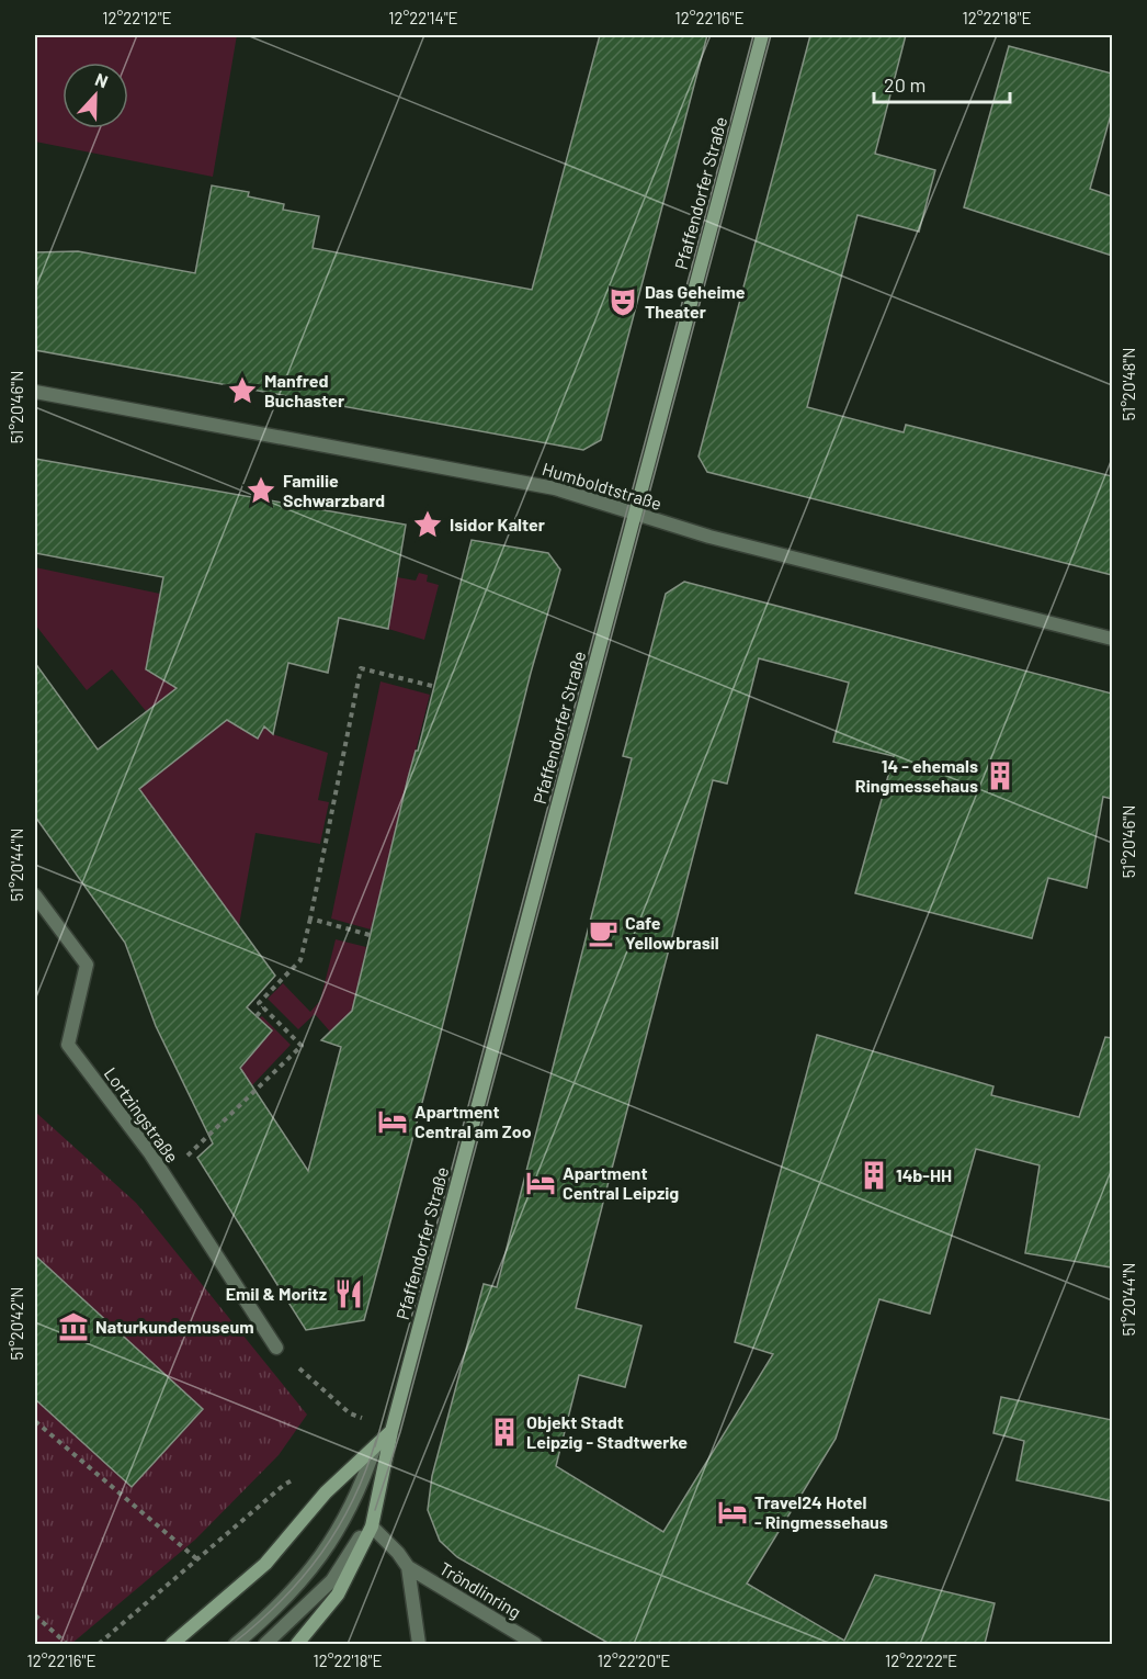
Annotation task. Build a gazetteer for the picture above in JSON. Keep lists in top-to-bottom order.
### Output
{
  "streets": {
    "main road": ["Pfaffendorfer Straße"],
    "street": ["Humboldtstraße", "Lortzingstraße", "Tröndlinring"]
  },
  "crossings": [
    ["Pfaffendorfer Straße", "Humboldtstraße"],
    ["Pfaffendorfer Straße", "Tröndlinring"]
  ],
  "places": {
    "theatre": ["Das Geheime Theater"],
    "place": ["Manfred Buchaster", "Familie Schwarzbard", "Isidor Kalter"],
    "building": ["14 - ehemals Ringmessehaus", "14b-HH", "Objekt Stadt Leipzig - Stadtwerke"],
    "cafe": ["Cafe Yellowbrasil"],
    "hotel": ["Apartment Central am Zoo", "Apartment Central Leipzig", "Travel24 Hotel - Ringmessehaus"],
    "restaurant": ["Emil & Moritz"],
    "museum": ["Naturkundemuseum"]
  },
  "scale_bar": "20 m",
  "north": "top",
  "coordinates": [
    "12°22'12\"E",
    "12°22'14\"E",
    "12°22'16\"E",
    "12°22'18\"E",
    "51°20'48\"N",
    "51°20'46\"N",
    "51°20'44\"N",
    "51°20'42\"N",
    "12°22'20\"E",
    "12°22'22\"E"
  ]
}
